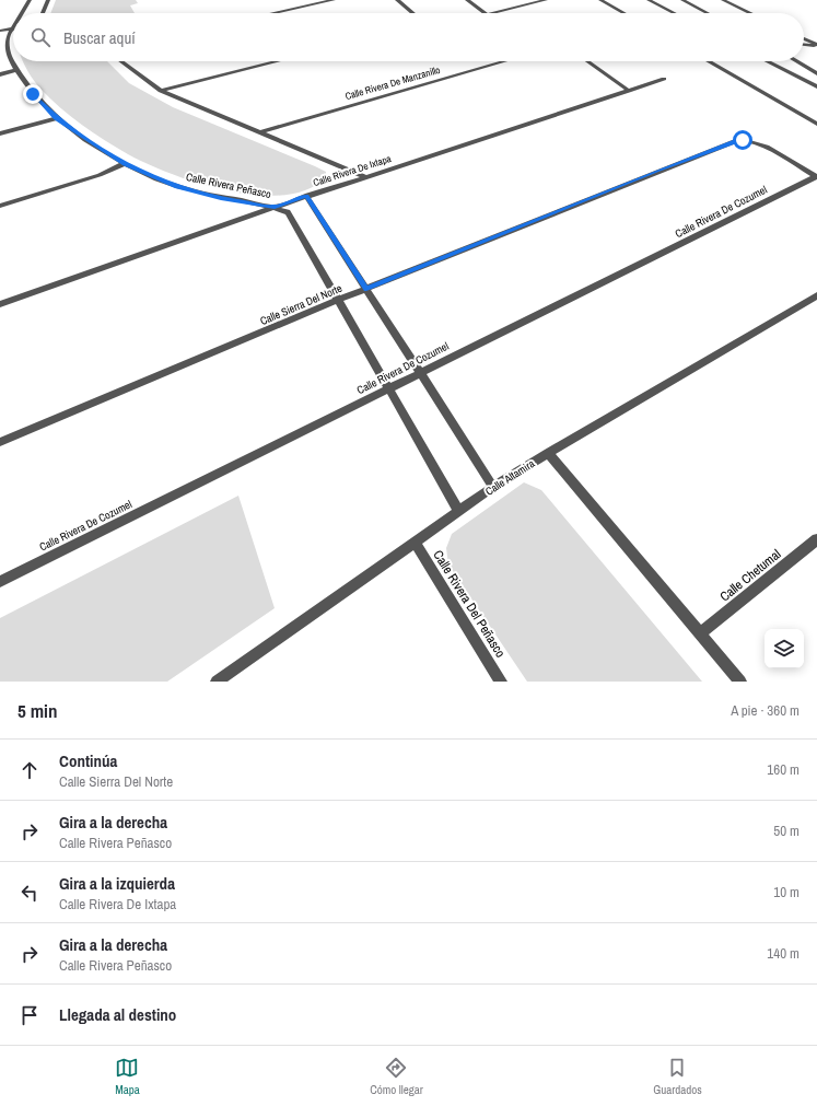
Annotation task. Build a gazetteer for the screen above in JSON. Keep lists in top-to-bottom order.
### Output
{
  "streets": {
    "street": [
      "Calle Rivera De Manzanillo",
      "Calle Rivera De Ixtapa",
      "Calle Rivera Peñasco",
      "Calle Rivera De Cozumel",
      "Calle Sierra Del Norte",
      "Calle Altamira",
      "Calle Chetumal",
      "Calle Rivera Del Peñasco"
    ]
  },
  "crossings": [
    ["Calle Rivera De Ixtapa", "Calle Rivera Peñasco"],
    ["Calle Rivera Peñasco", "Calle Rivera De Cozumel"],
    ["Calle Rivera Peñasco", "Calle Sierra Del Norte"],
    ["Calle Rivera Peñasco", "Calle Altamira"],
    ["Calle Rivera De Cozumel", "Calle Sierra Del Norte"],
    ["Calle Altamira", "Calle Rivera Del Peñasco"]
  ],
  "page": {
    "search": "Buscar aquí",
    "heading": ["5 min", "A pie · 360 m"],
    "list": [
      ["Continúa", "Calle Sierra Del Norte", "160 m"],
      ["Gira a la derecha", "Calle Rivera Peñasco", "50 m"],
      ["Gira a la izquierda", "Calle Rivera De Ixtapa", "10 m"],
      ["Gira a la derecha", "Calle Rivera Peñasco", "140 m"],
      "Llegada al destino"
    ],
    "nav": ["Mapa", "Cómo llegar", "Guardados"]
  }
}
